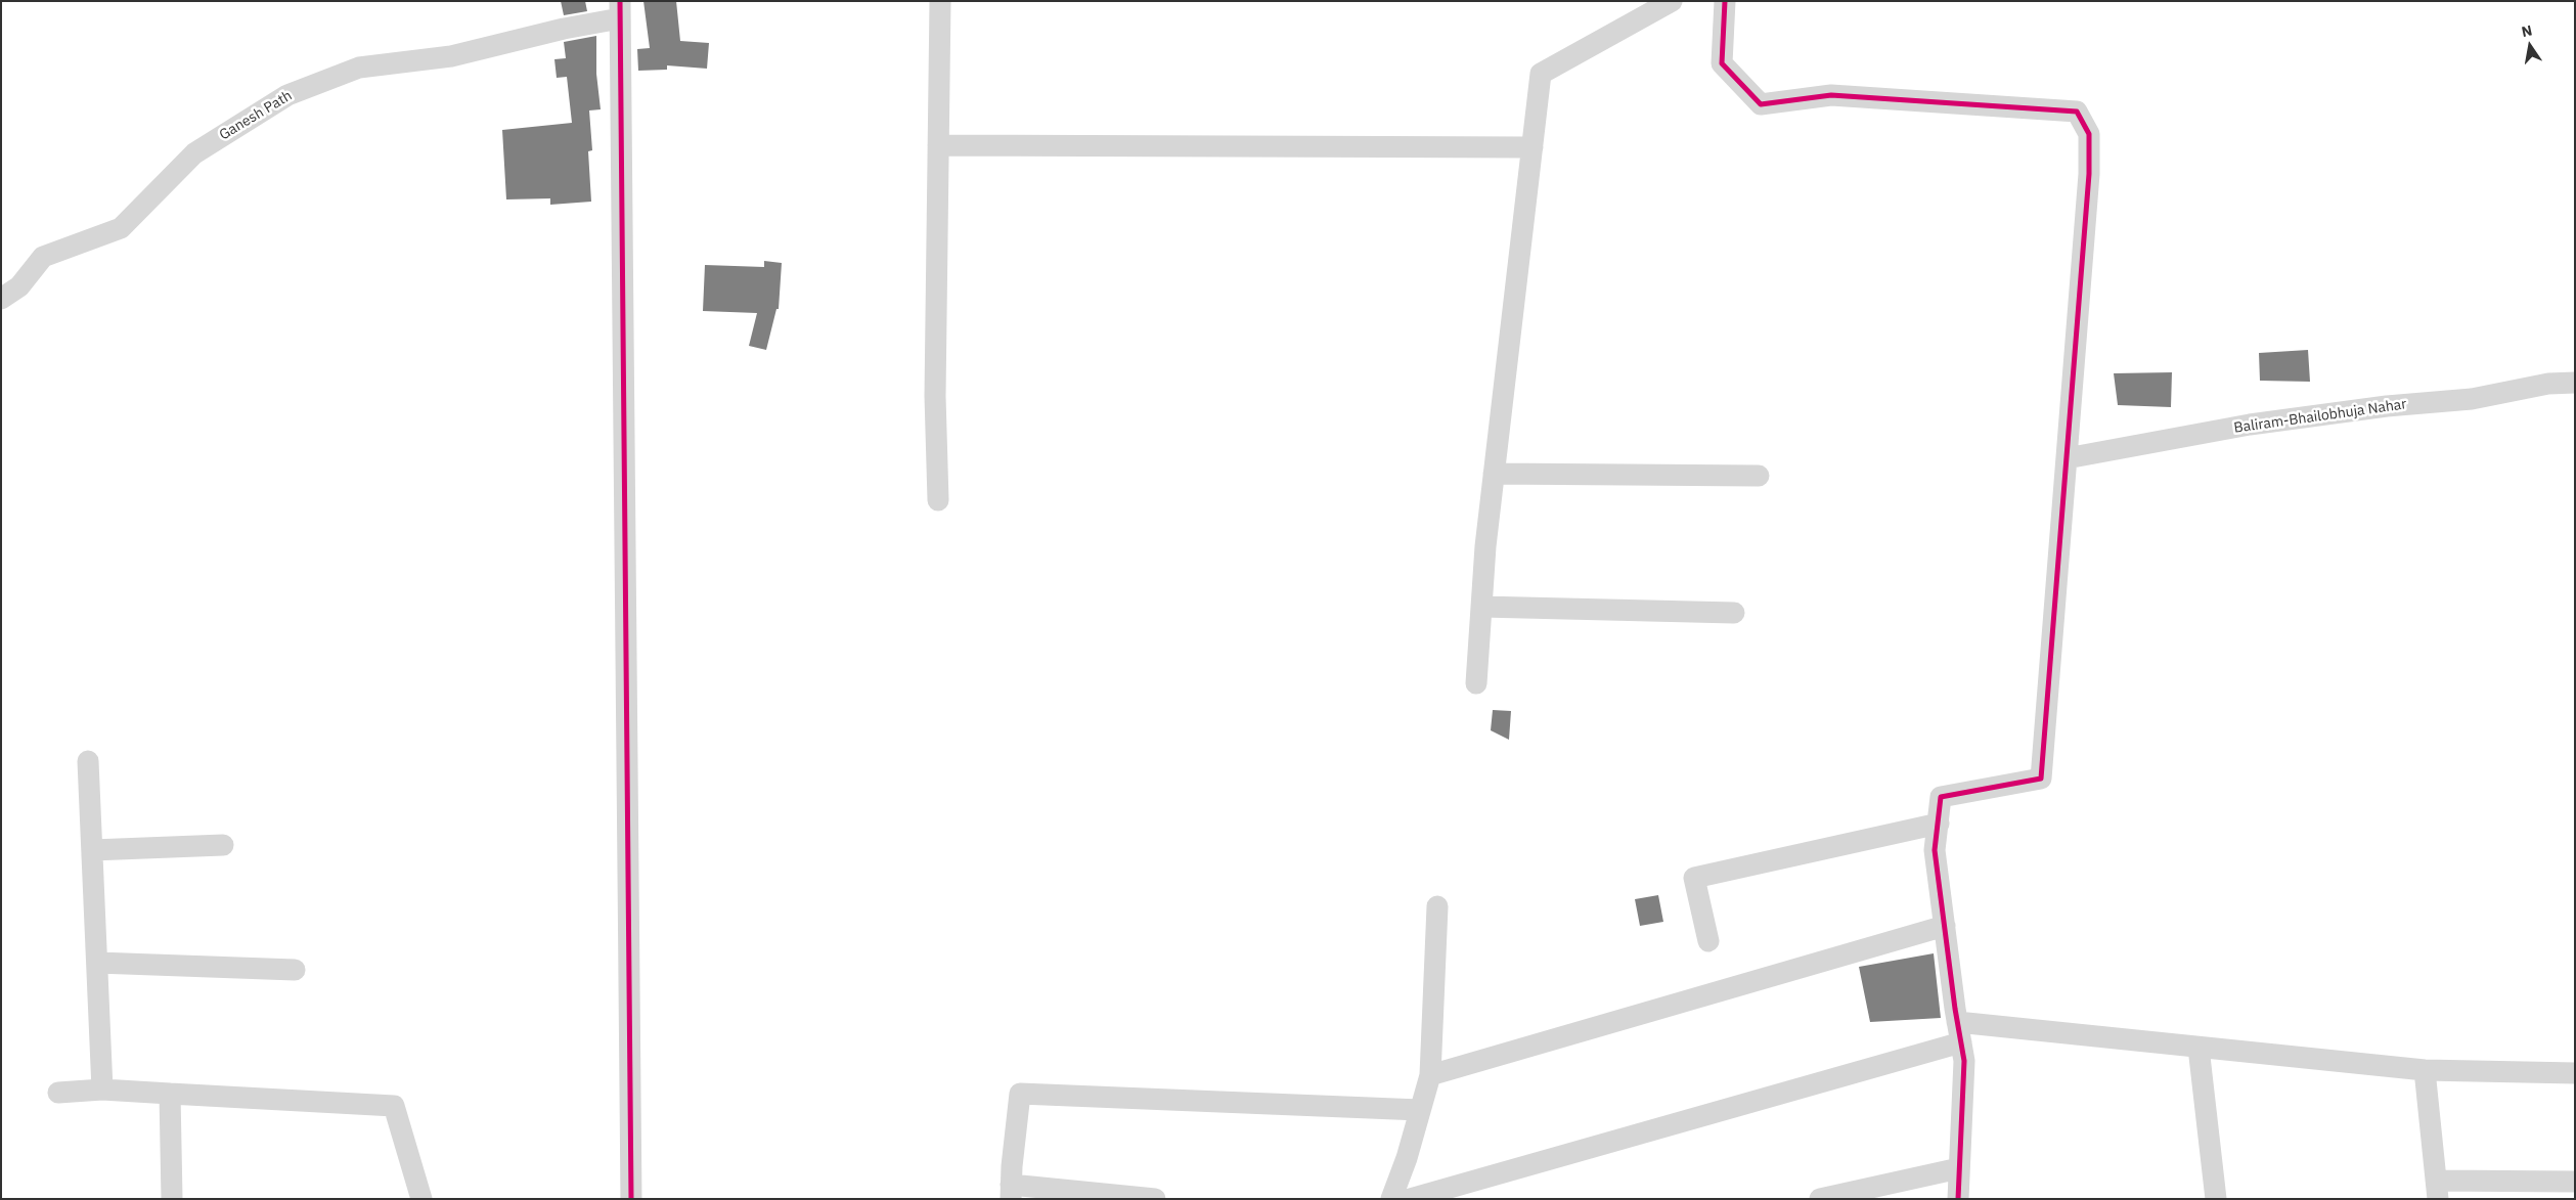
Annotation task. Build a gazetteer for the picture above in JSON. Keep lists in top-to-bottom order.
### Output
{
  "streets": {
    "street": ["Ganesh Path", "Baliram-Bhailobhuja Nahar"]
  },
  "north": "top"
}
